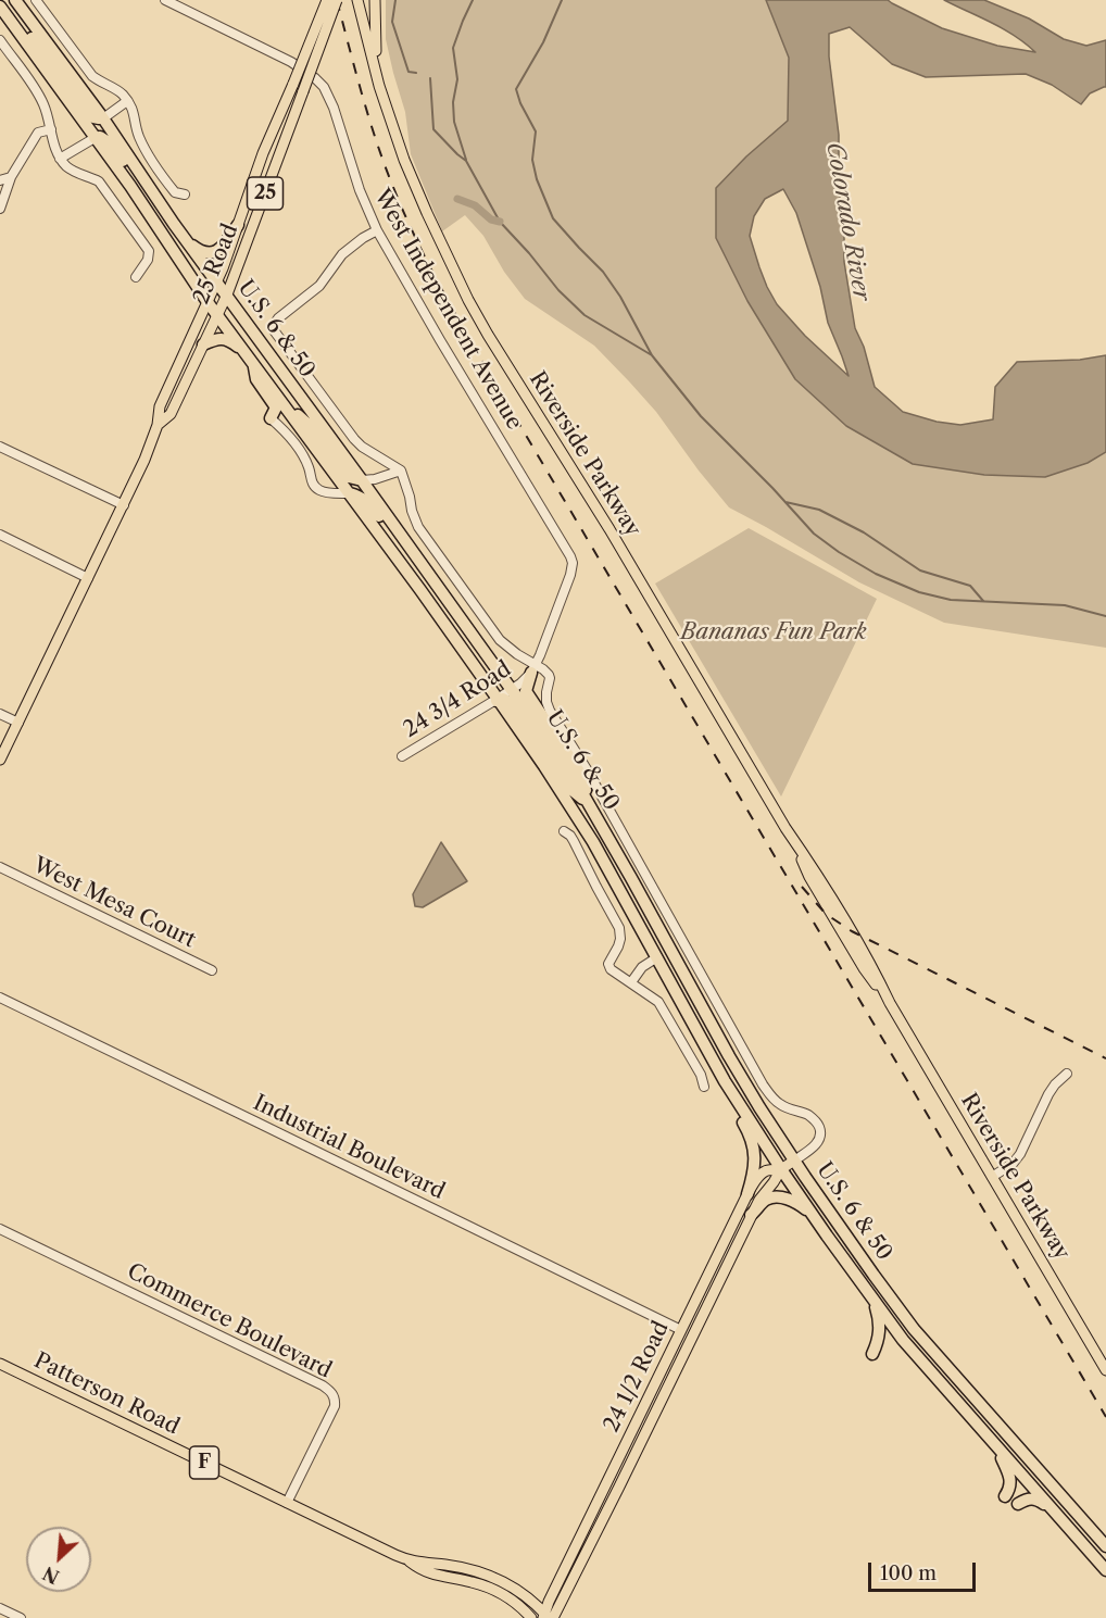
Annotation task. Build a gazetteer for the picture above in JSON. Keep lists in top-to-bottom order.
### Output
{
  "streets": {
    "highway": ["U.S. 6 & 50"],
    "main road": [
      "25",
      "25 Road",
      "Riverside Parkway",
      "24 1/2 Road",
      "Patterson Road",
      "F"
    ],
    "street": [
      "West Independent Avenue",
      "24 3/4 Road",
      "West Mesa Court",
      "Industrial Boulevard",
      "Commerce Boulevard"
    ]
  },
  "crossings": [
    ["25 Road", "U.S. 6 & 50"],
    ["West Independent Avenue", "24 3/4 Road"],
    ["U.S. 6 & 50", "24 3/4 Road"],
    ["U.S. 6 & 50", "24 1/2 Road"],
    ["Industrial Boulevard", "24 1/2 Road"],
    ["Commerce Boulevard", "Patterson Road"],
    ["24 1/2 Road", "Patterson Road"]
  ],
  "water": ["Colorado River"],
  "parks": ["Bananas Fun Park"],
  "scale_bar": "100 m",
  "north": "bottom left"
}
